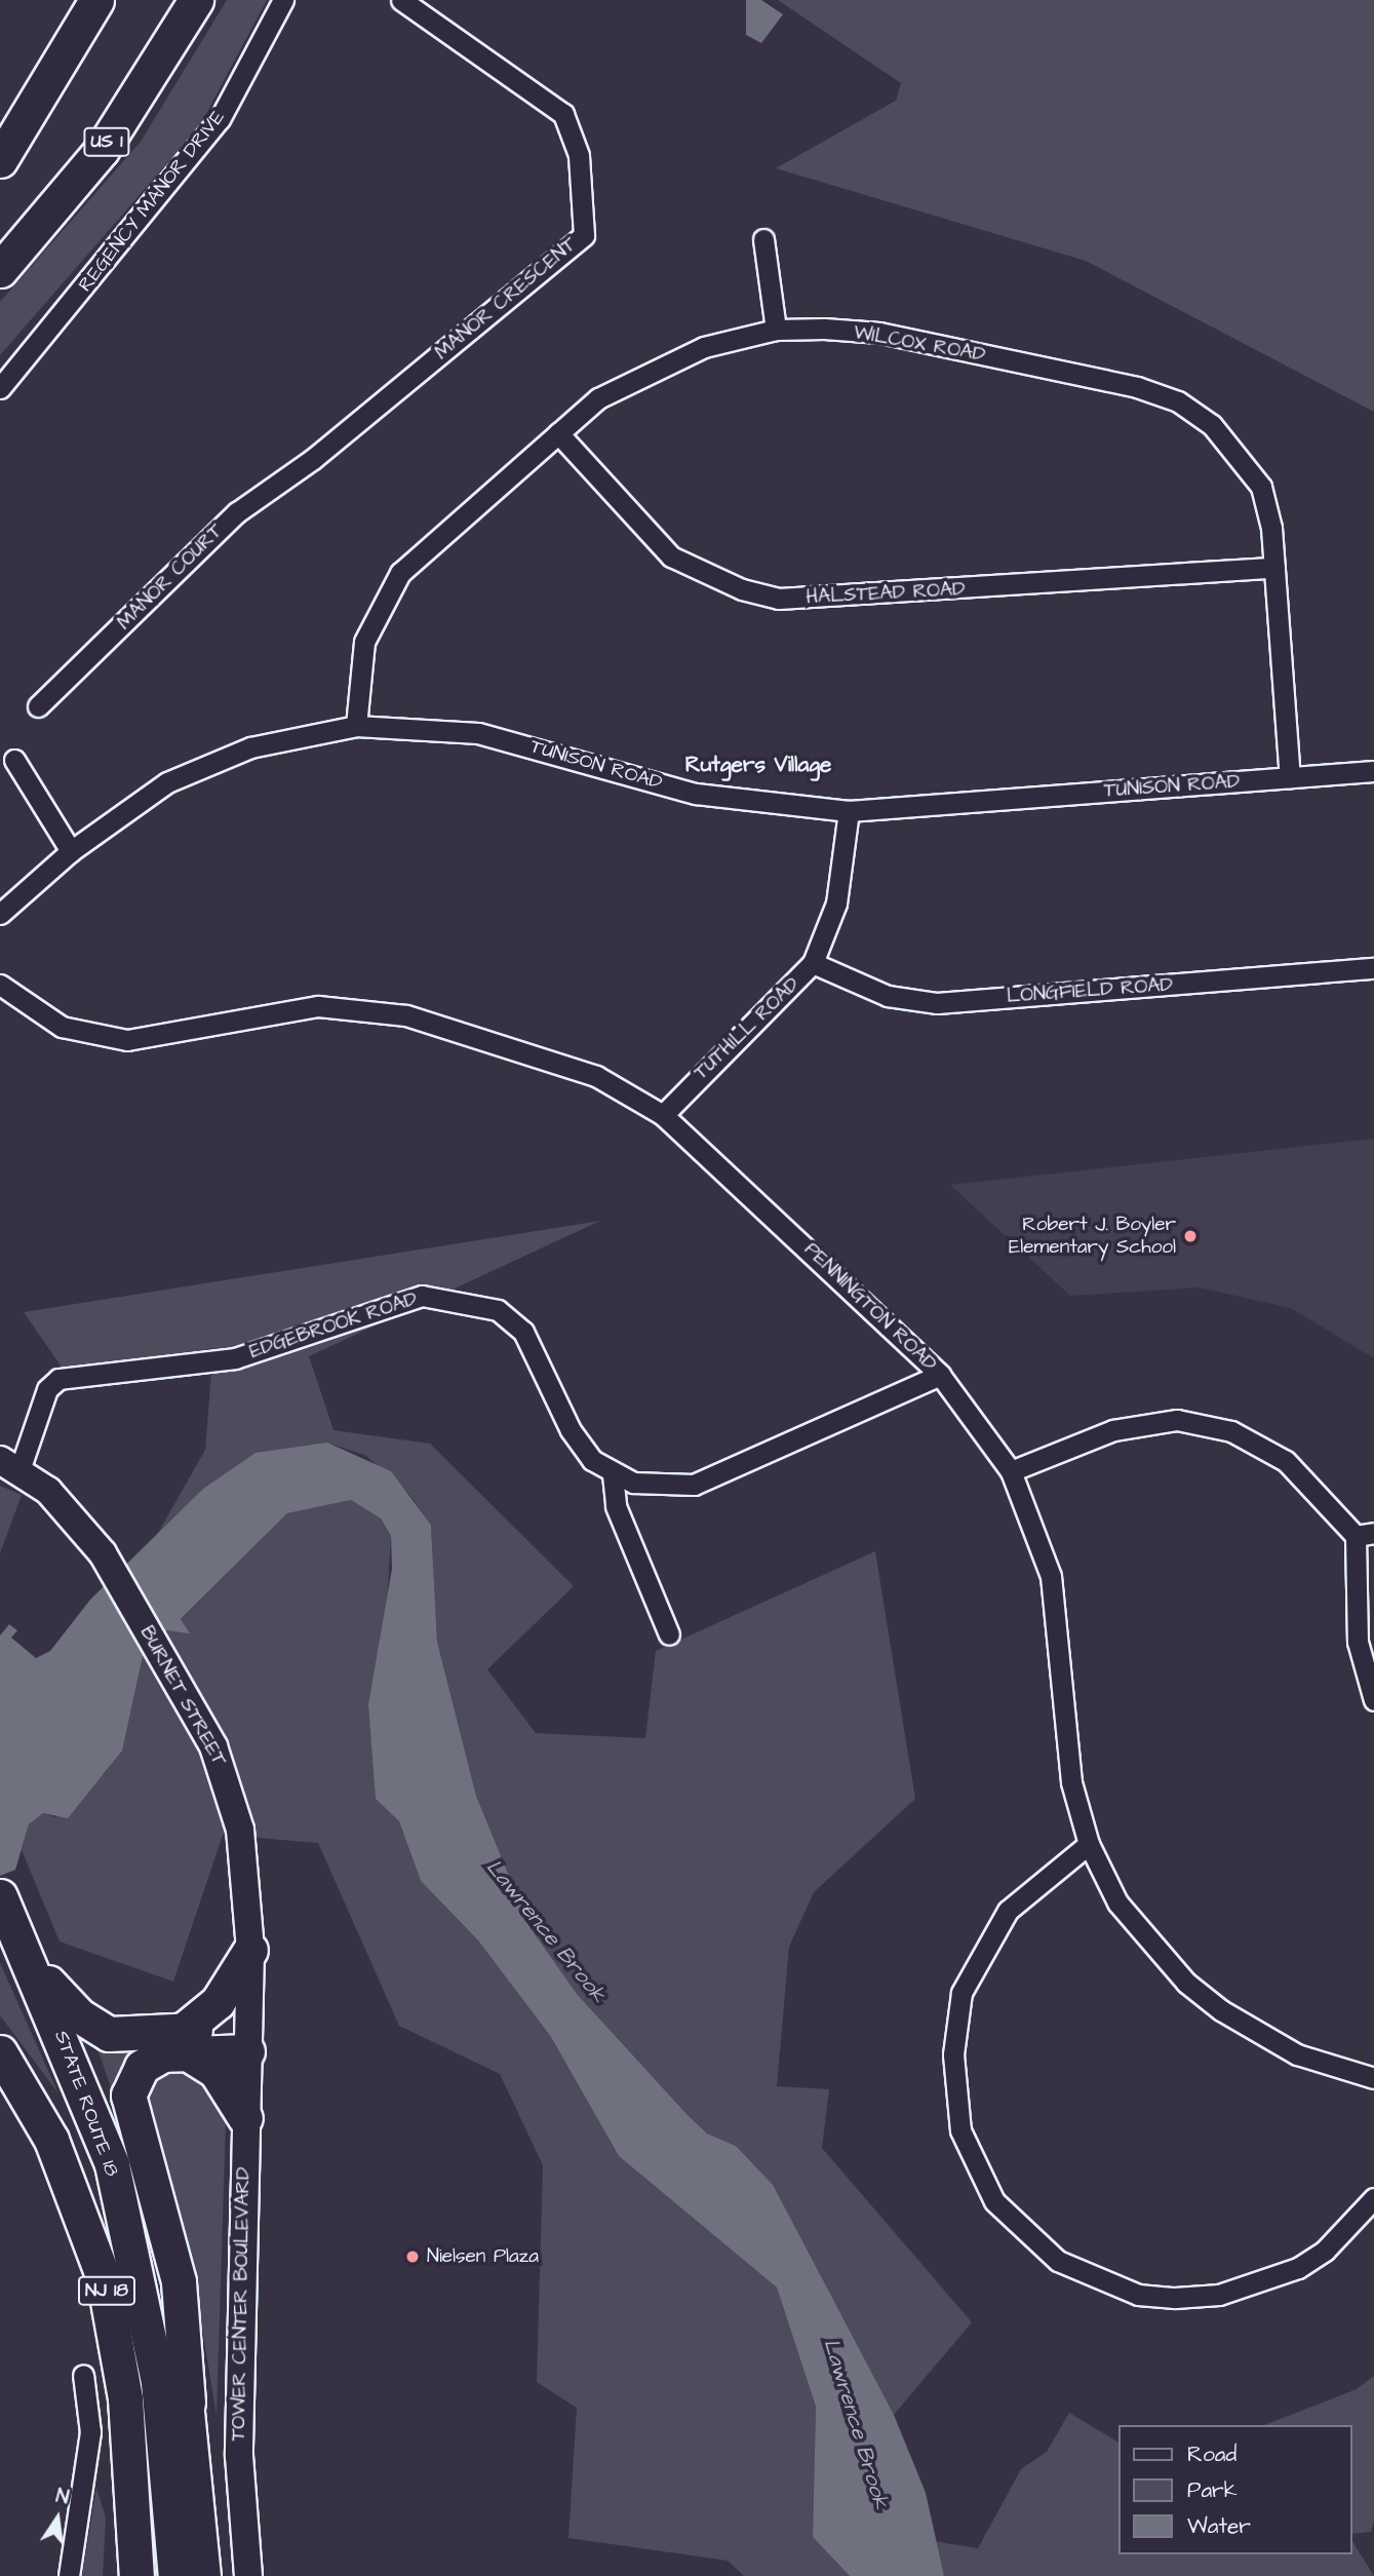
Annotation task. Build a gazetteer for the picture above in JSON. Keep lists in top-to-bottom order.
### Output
{
  "streets": {
    "highway": ["US 1", "STATE ROUTE 18", "NJ 18"],
    "street": [
      "REGENCY MANOR DRIVE",
      "MANOR CRESCENT",
      "WILCOX ROAD",
      "MANOR COURT",
      "HALSTEAD ROAD",
      "TUNISON ROAD",
      "LONGFIELD ROAD",
      "TUTHILL ROAD",
      "PENNINGTON ROAD",
      "EDGEBROOK ROAD",
      "BURNET STREET",
      "TOWER CENTER BOULEVARD"
    ]
  },
  "crossings": [
    ["MANOR CRESCENT", "MANOR COURT"],
    ["WILCOX ROAD", "HALSTEAD ROAD"],
    ["WILCOX ROAD", "TUNISON ROAD"],
    ["TUNISON ROAD", "TUTHILL ROAD"],
    ["LONGFIELD ROAD", "TUTHILL ROAD"],
    ["TUTHILL ROAD", "PENNINGTON ROAD"],
    ["EDGEBROOK ROAD", "BURNET STREET"],
    ["BURNET STREET", "TOWER CENTER BOULEVARD"]
  ],
  "districts": ["Rutgers Village"],
  "water": ["Lawrence Brook"],
  "places": ["Robert J. Boyler Elementary School", "Nielsen Plaza"],
  "legend": ["Road", "Park", "Water"],
  "north": "top"
}
